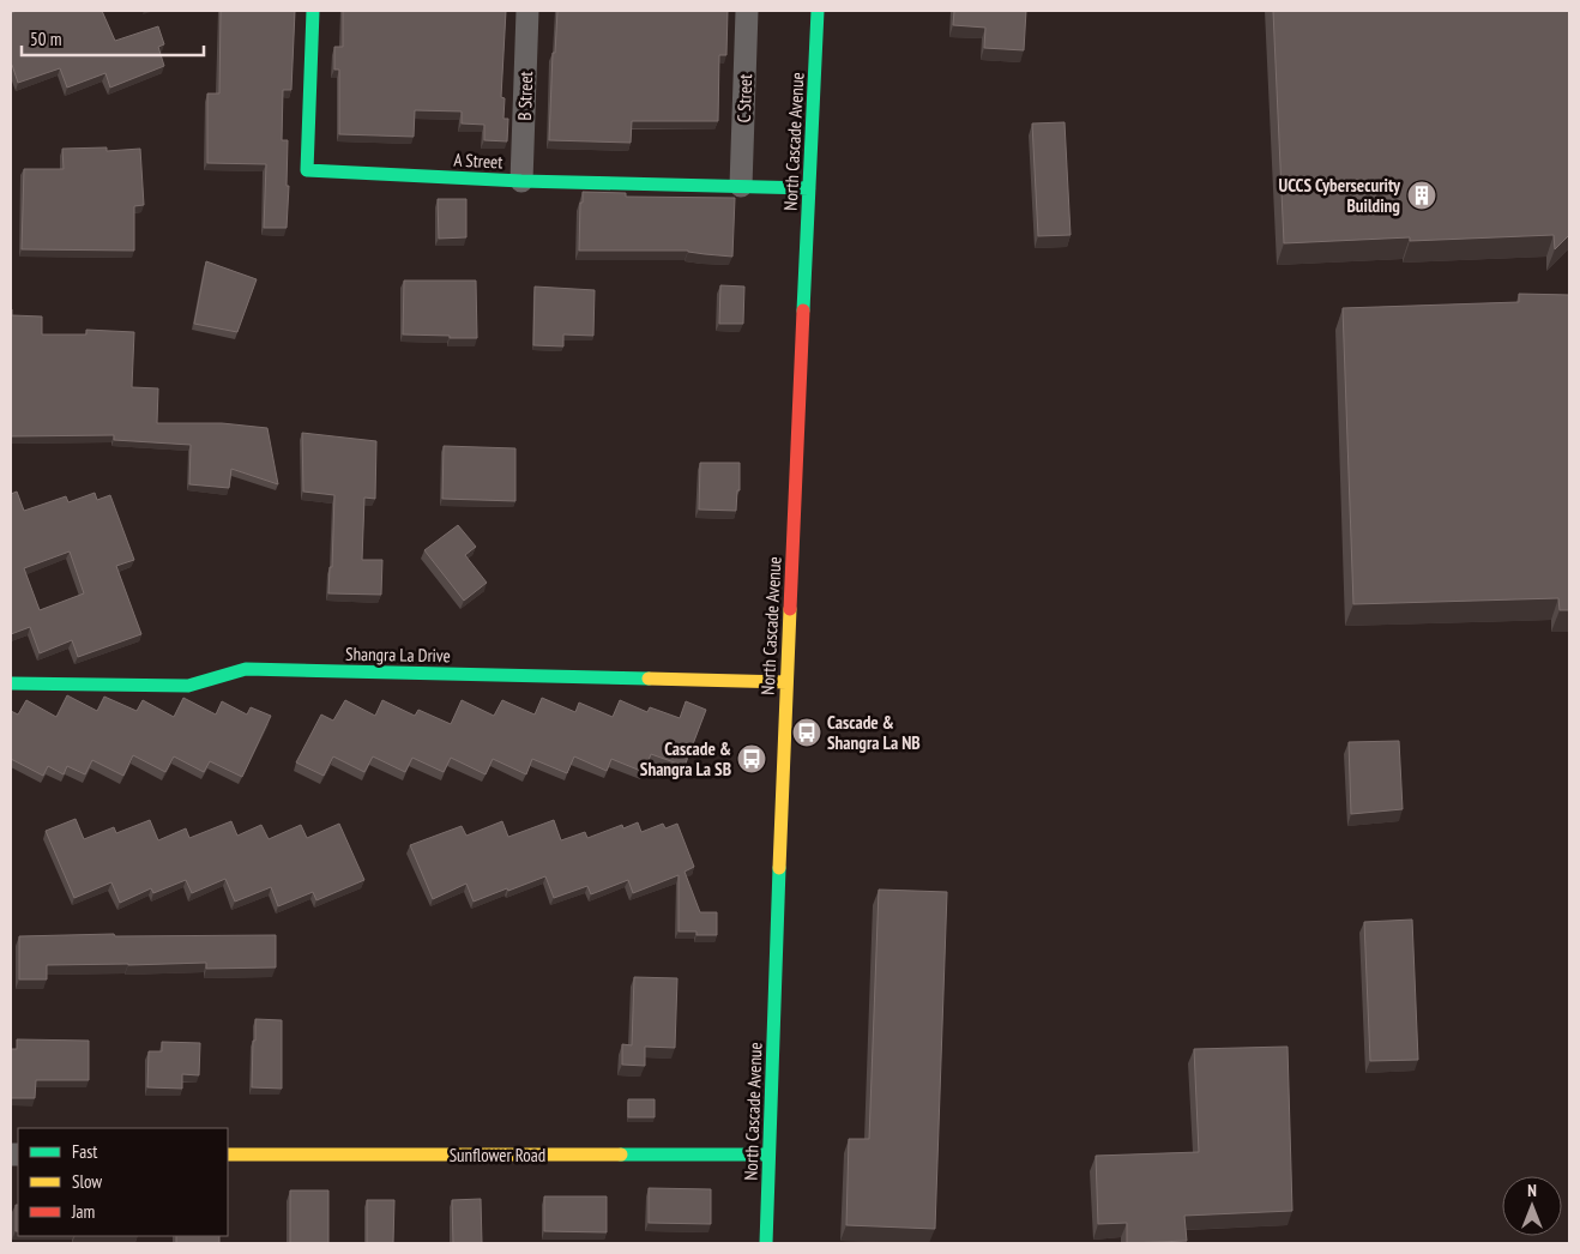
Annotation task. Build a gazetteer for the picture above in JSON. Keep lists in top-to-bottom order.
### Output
{
  "streets": {
    "street": [
      "B Street",
      "C Street",
      "North Cascade Avenue",
      "A Street",
      "Shangra La Drive",
      "Sunflower Road"
    ]
  },
  "crossings": [
    ["B Street", "A Street"],
    ["C Street", "A Street"],
    ["North Cascade Avenue", "A Street"],
    ["North Cascade Avenue", "Shangra La Drive"],
    ["North Cascade Avenue", "Sunflower Road"]
  ],
  "places": {
    "building": ["UCCS Cybersecurity Building"],
    "bus stop": ["Cascade & Shangra La NB", "Cascade & Shangra La SB"]
  },
  "legend": ["Fast", "Slow", "Jam"],
  "scale_bar": "50 m",
  "north": "top"
}
